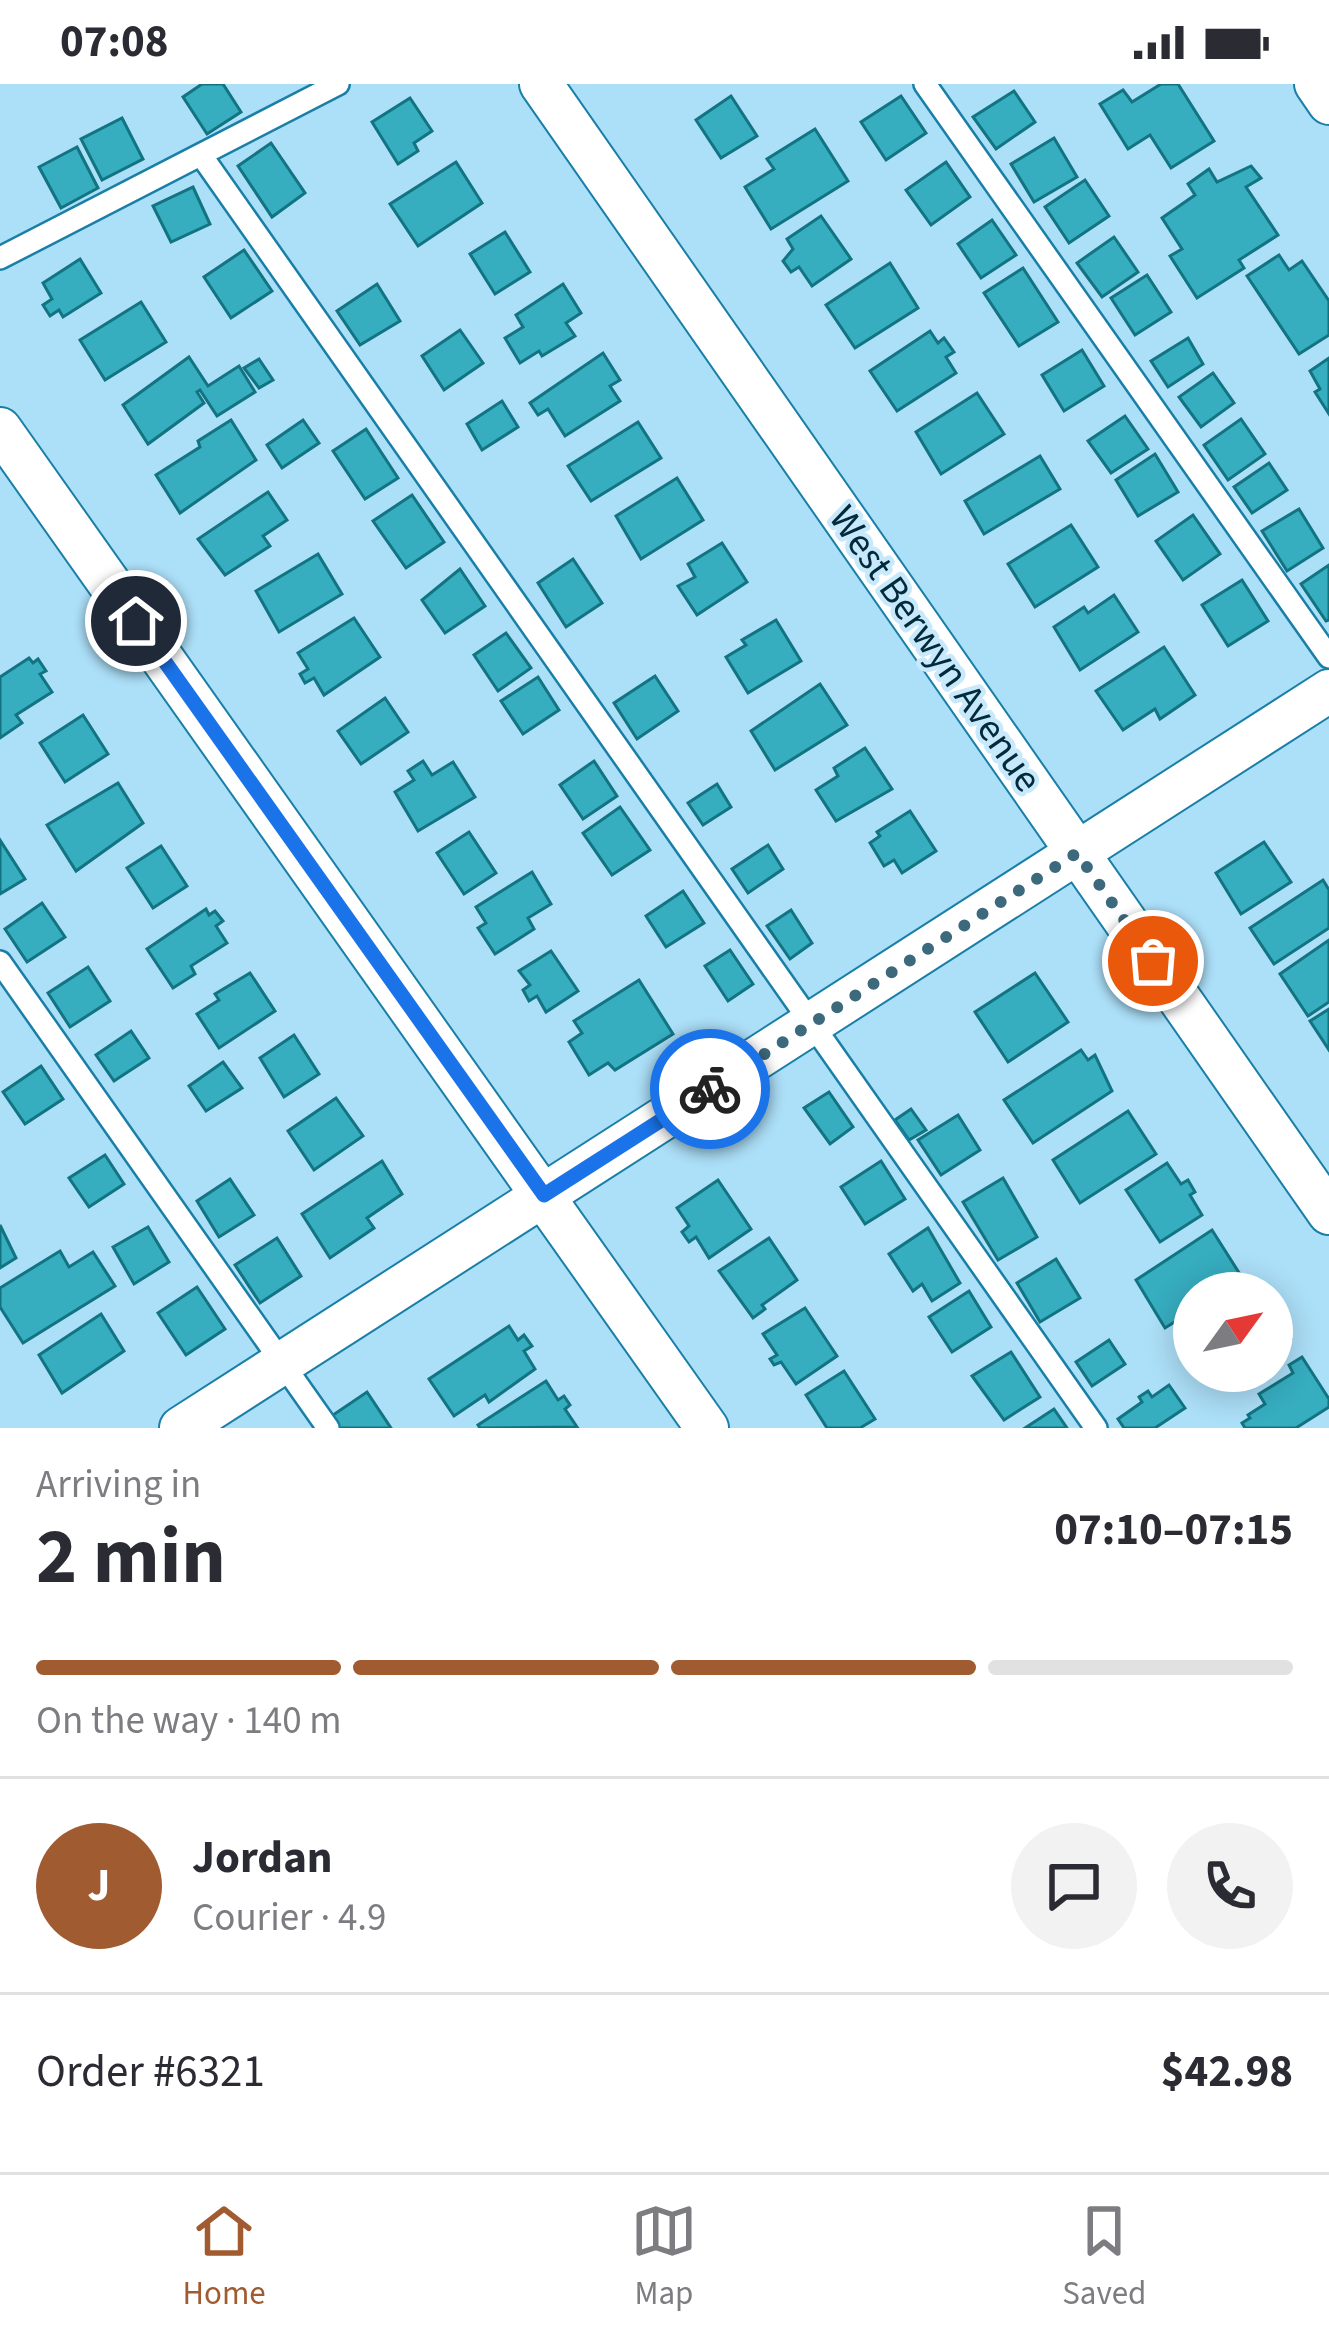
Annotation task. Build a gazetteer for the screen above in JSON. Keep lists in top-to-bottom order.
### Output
{
  "streets": {
    "street": ["West Berwyn Avenue"]
  },
  "north": "top right",
  "page": {
    "status": "07:08",
    "heading": ["2 min", "Arriving in", "07:10–07:15"],
    "panel": [
      "Jordan",
      "Courier · 4.9",
      "Order #6321",
      "$42.98"
    ],
    "bar": "On the way · 140 m",
    "round": "J",
    "tabs": ["Home", "Map", "Saved"]
  }
}
